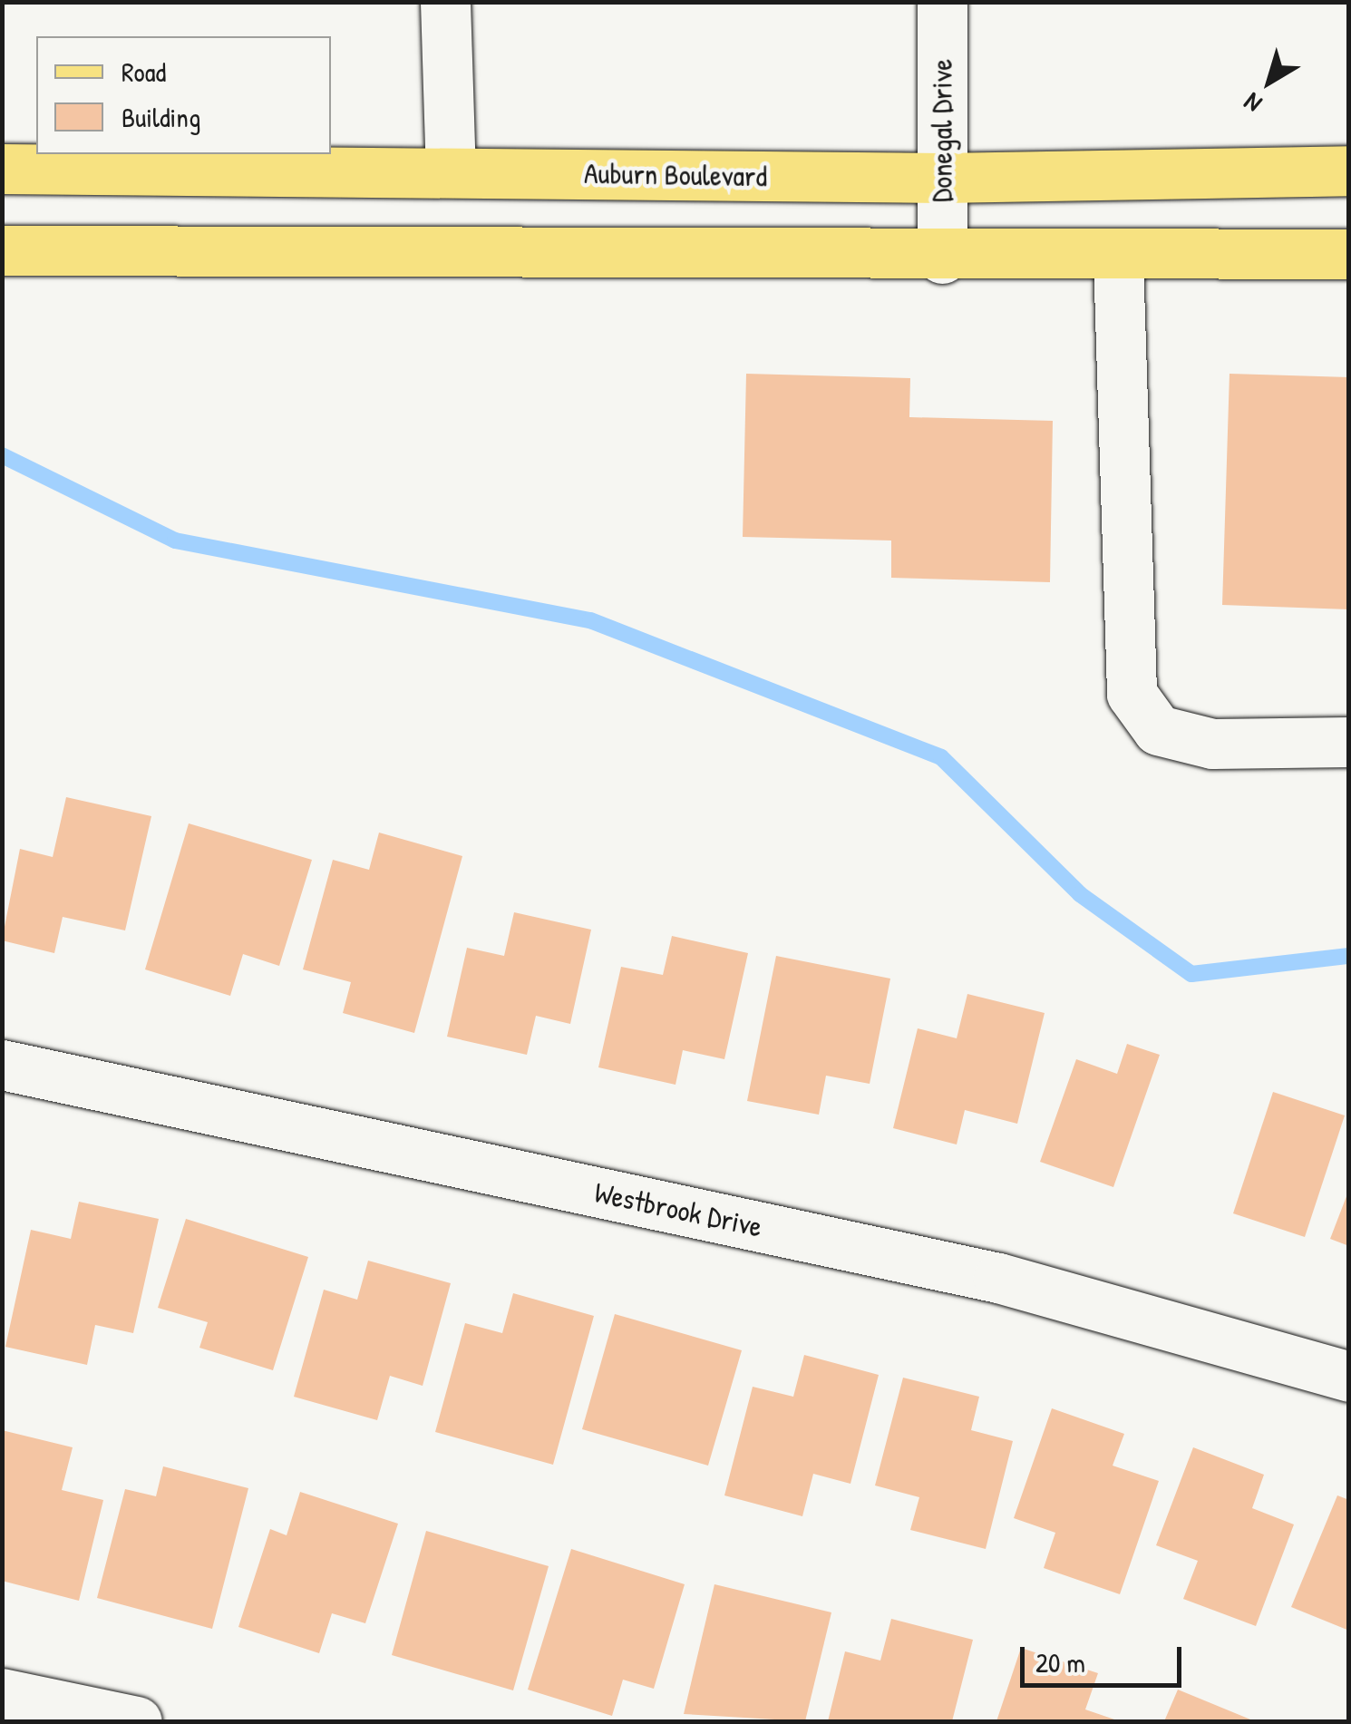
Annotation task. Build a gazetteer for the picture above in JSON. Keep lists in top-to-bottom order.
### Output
{
  "streets": {
    "main road": ["Auburn Boulevard"],
    "street": ["Donegal Drive", "Westbrook Drive"]
  },
  "crossings": [
    ["Donegal Drive", "Auburn Boulevard"]
  ],
  "legend": ["Road", "Building"],
  "scale_bar": "20 m",
  "north": "bottom left"
}
